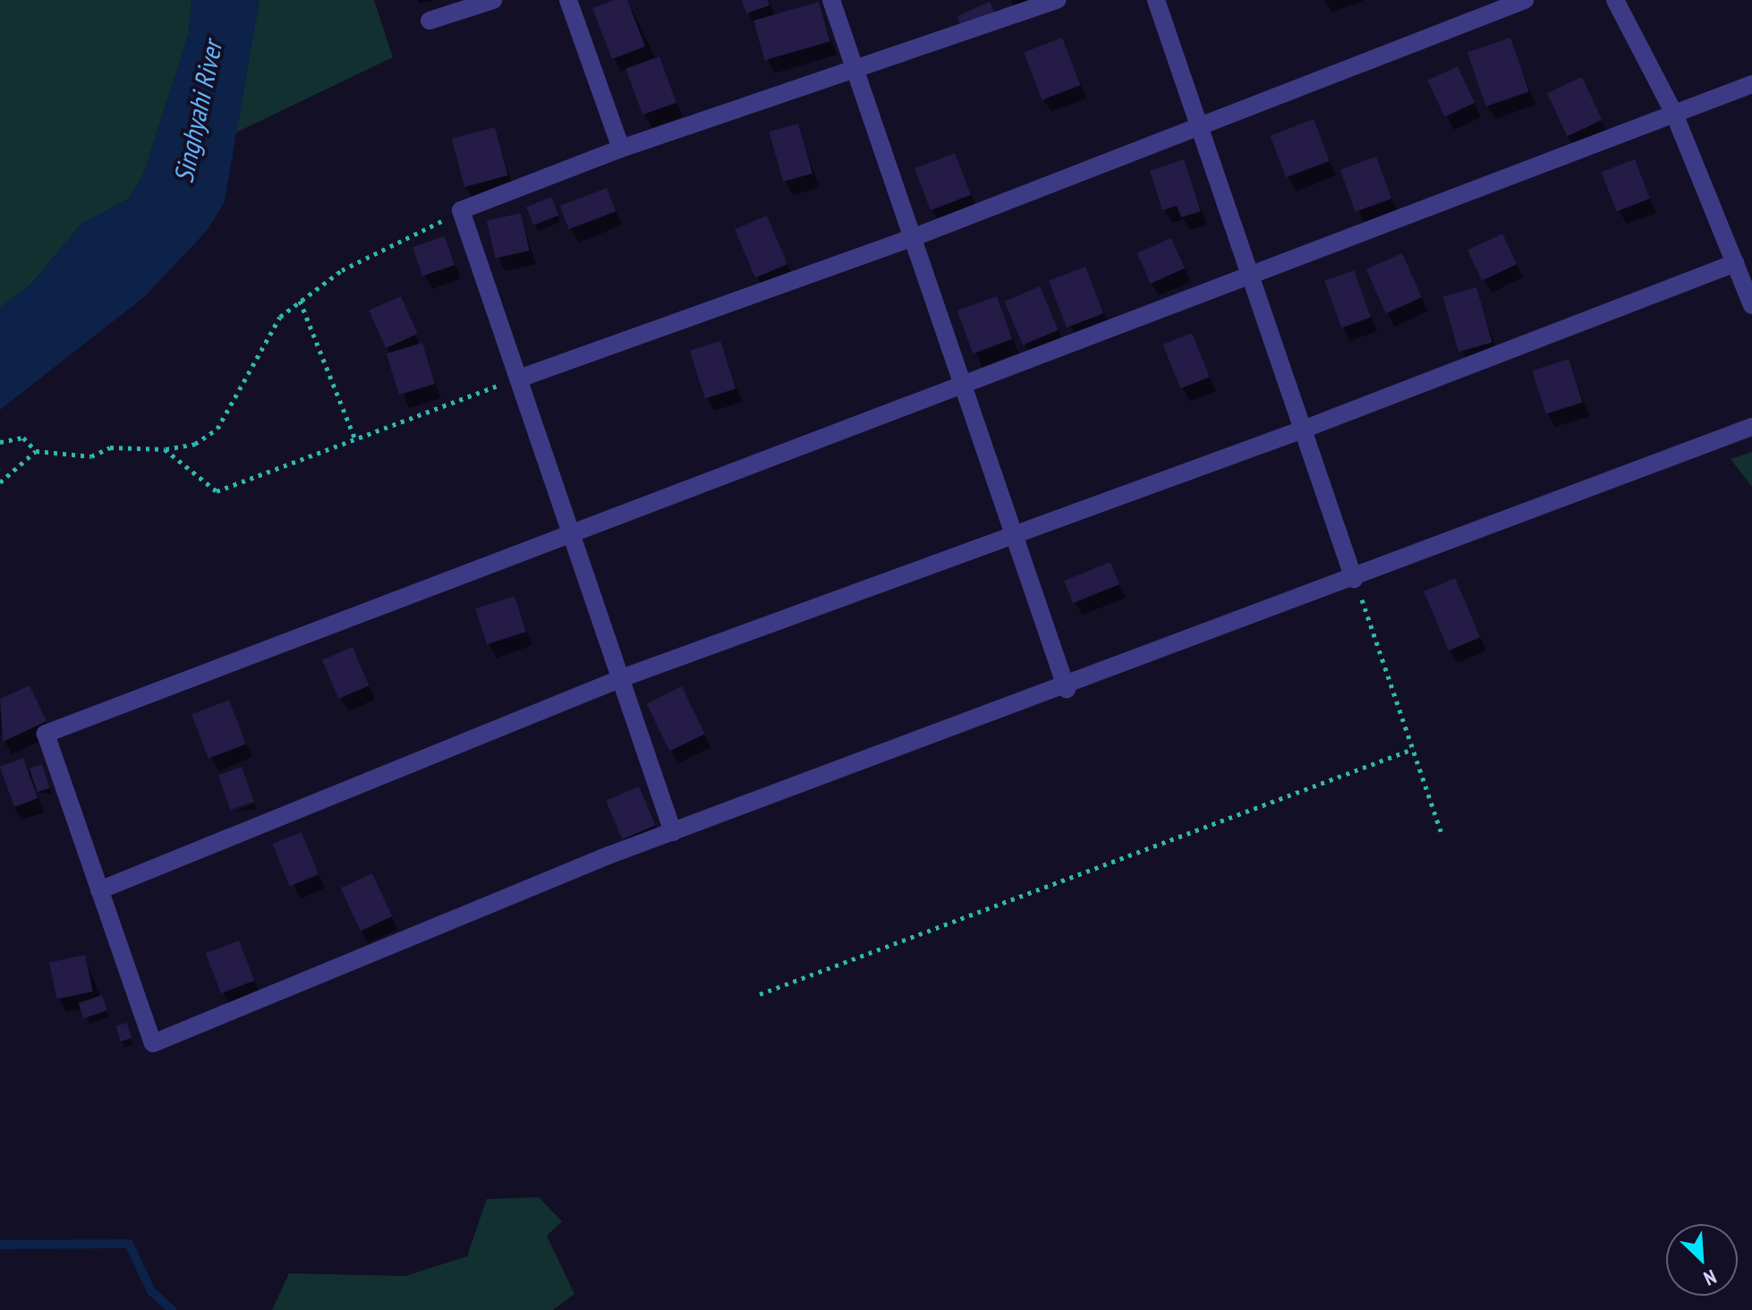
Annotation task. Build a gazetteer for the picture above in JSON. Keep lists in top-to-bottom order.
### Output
{
  "water": ["Singhyahi River"],
  "north": "bottom right"
}
